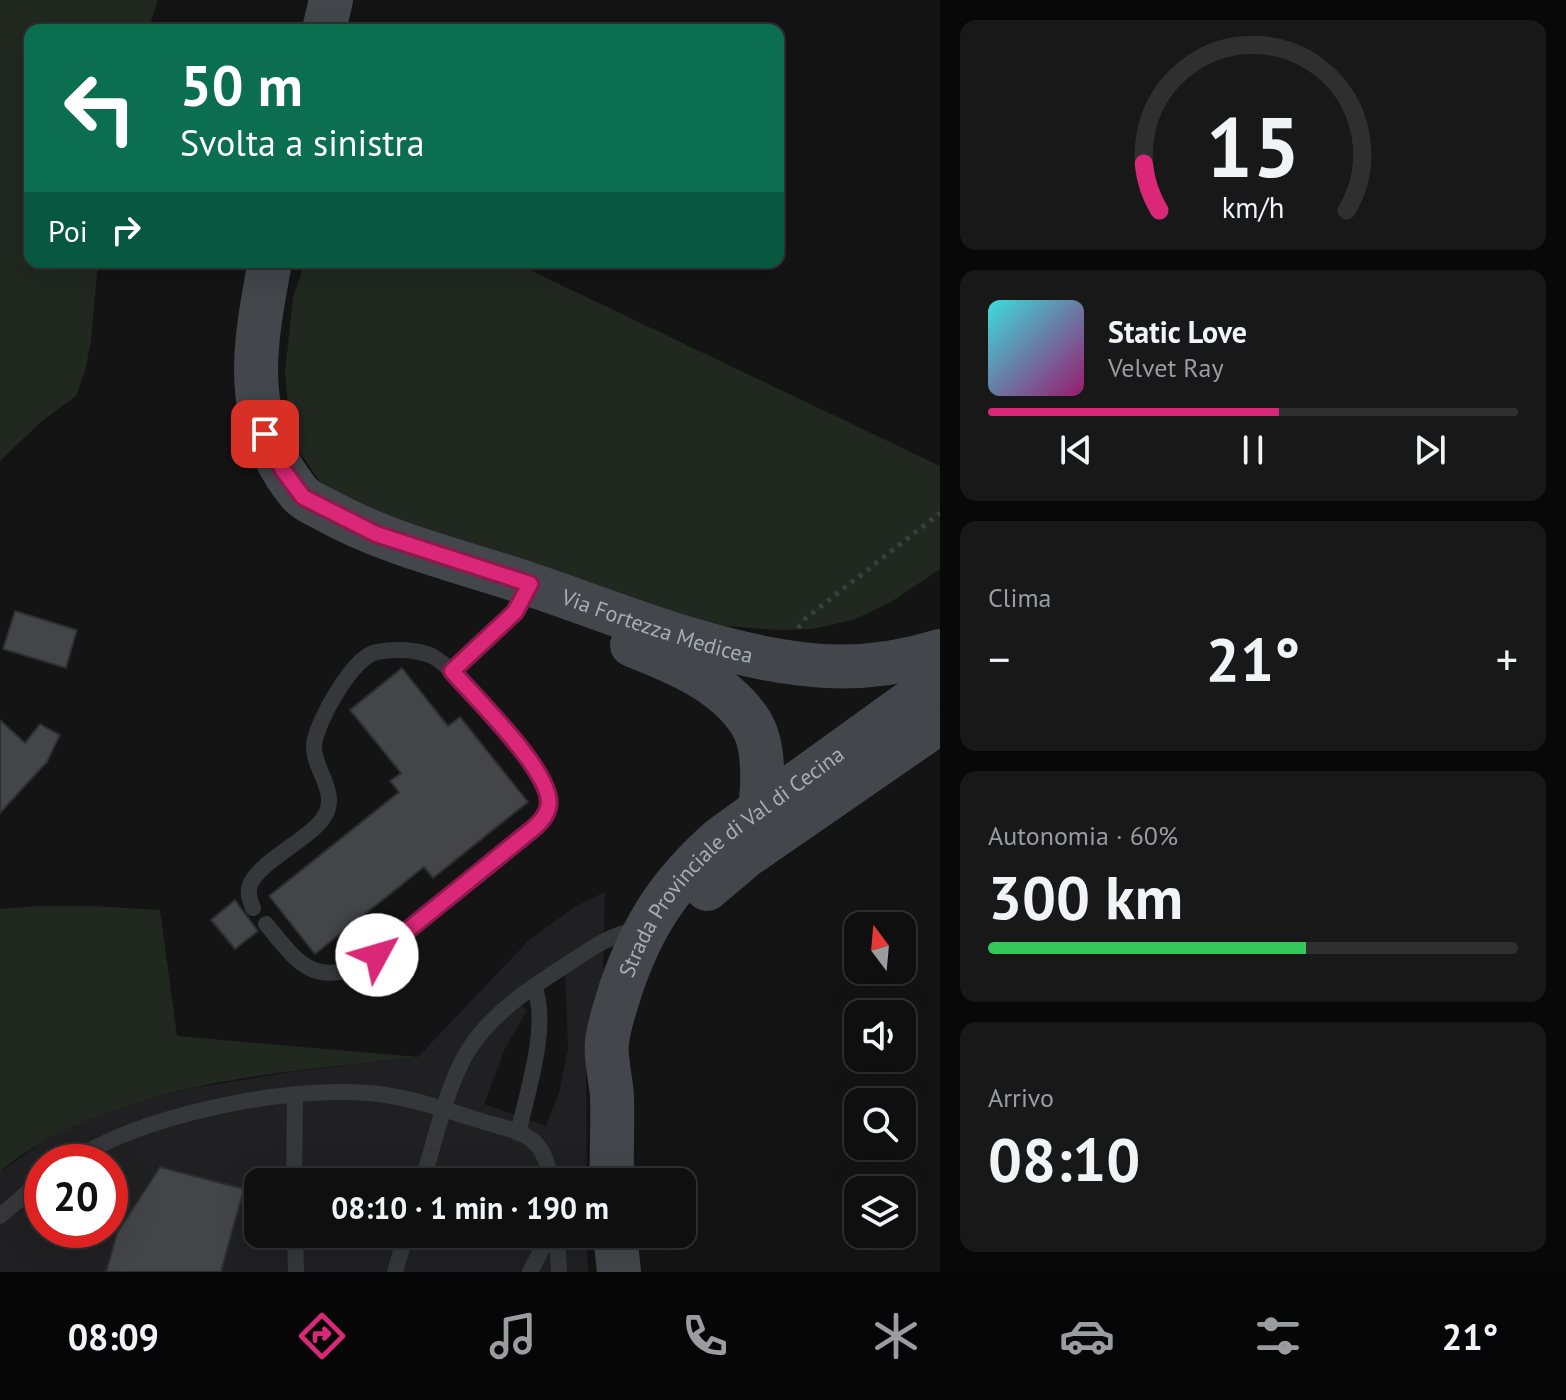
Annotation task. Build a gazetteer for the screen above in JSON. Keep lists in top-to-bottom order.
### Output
{
  "streets": {
    "main road": ["Via Fortezza Medicea", "Strada Provinciale di Val di Cecina"]
  },
  "north": "top",
  "page": {
    "turn": ["50 m", "Svolta a sinistra"],
    "then": "Poi",
    "song": ["Static Love", "Velvet Ray"],
    "tile": [
      "Clima",
      ["Autonomia · 60%", "300 km"],
      ["Arrivo", "08:10"]
    ],
    "heat": ["−", "21°", "+"],
    "limit": "20",
    "trip": "08:10 · 1 min · 190 m",
    "tabs": ["08:09", "21°"],
    "gauge": ["15", "km/h"]
  }
}
